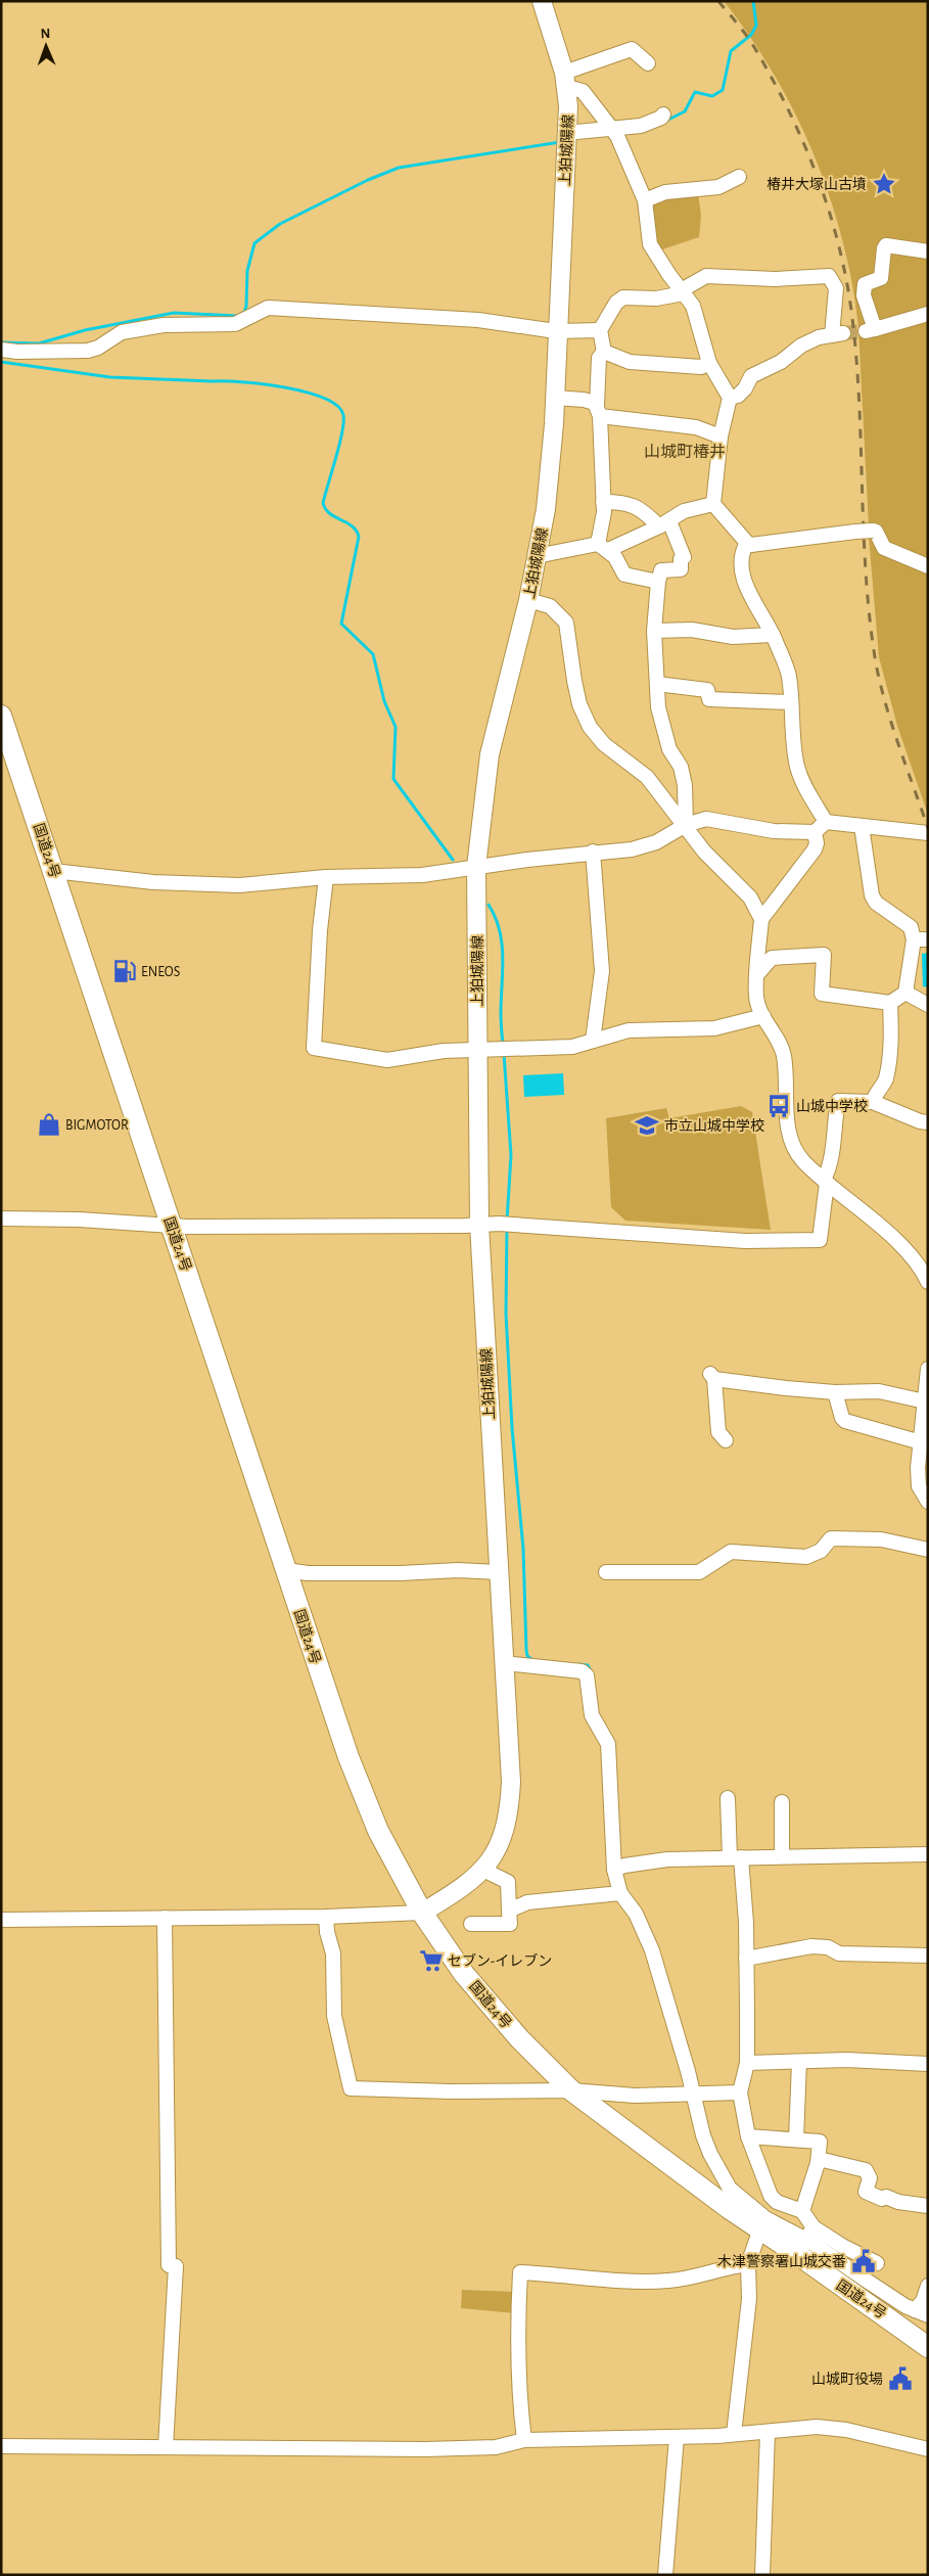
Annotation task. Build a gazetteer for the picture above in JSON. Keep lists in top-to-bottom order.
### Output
{
  "streets": {
    "highway": ["国道24号"],
    "main road": ["上狛城陽線"]
  },
  "crossings": [
    ["上狛城陽線", "国道24号"]
  ],
  "districts": ["山城町椿井"],
  "places": {
    "place": ["椿井大塚山古墳"],
    "fuel station": ["ENEOS"],
    "bus stop": ["山城中学校"],
    "shop": ["BIGMOTOR"],
    "school or university": ["市立山城中学校"],
    "supermarket": ["セブン-イレブン"],
    "public building": ["木津警察署山城交番", "山城町役場"]
  },
  "north": "top"
}
